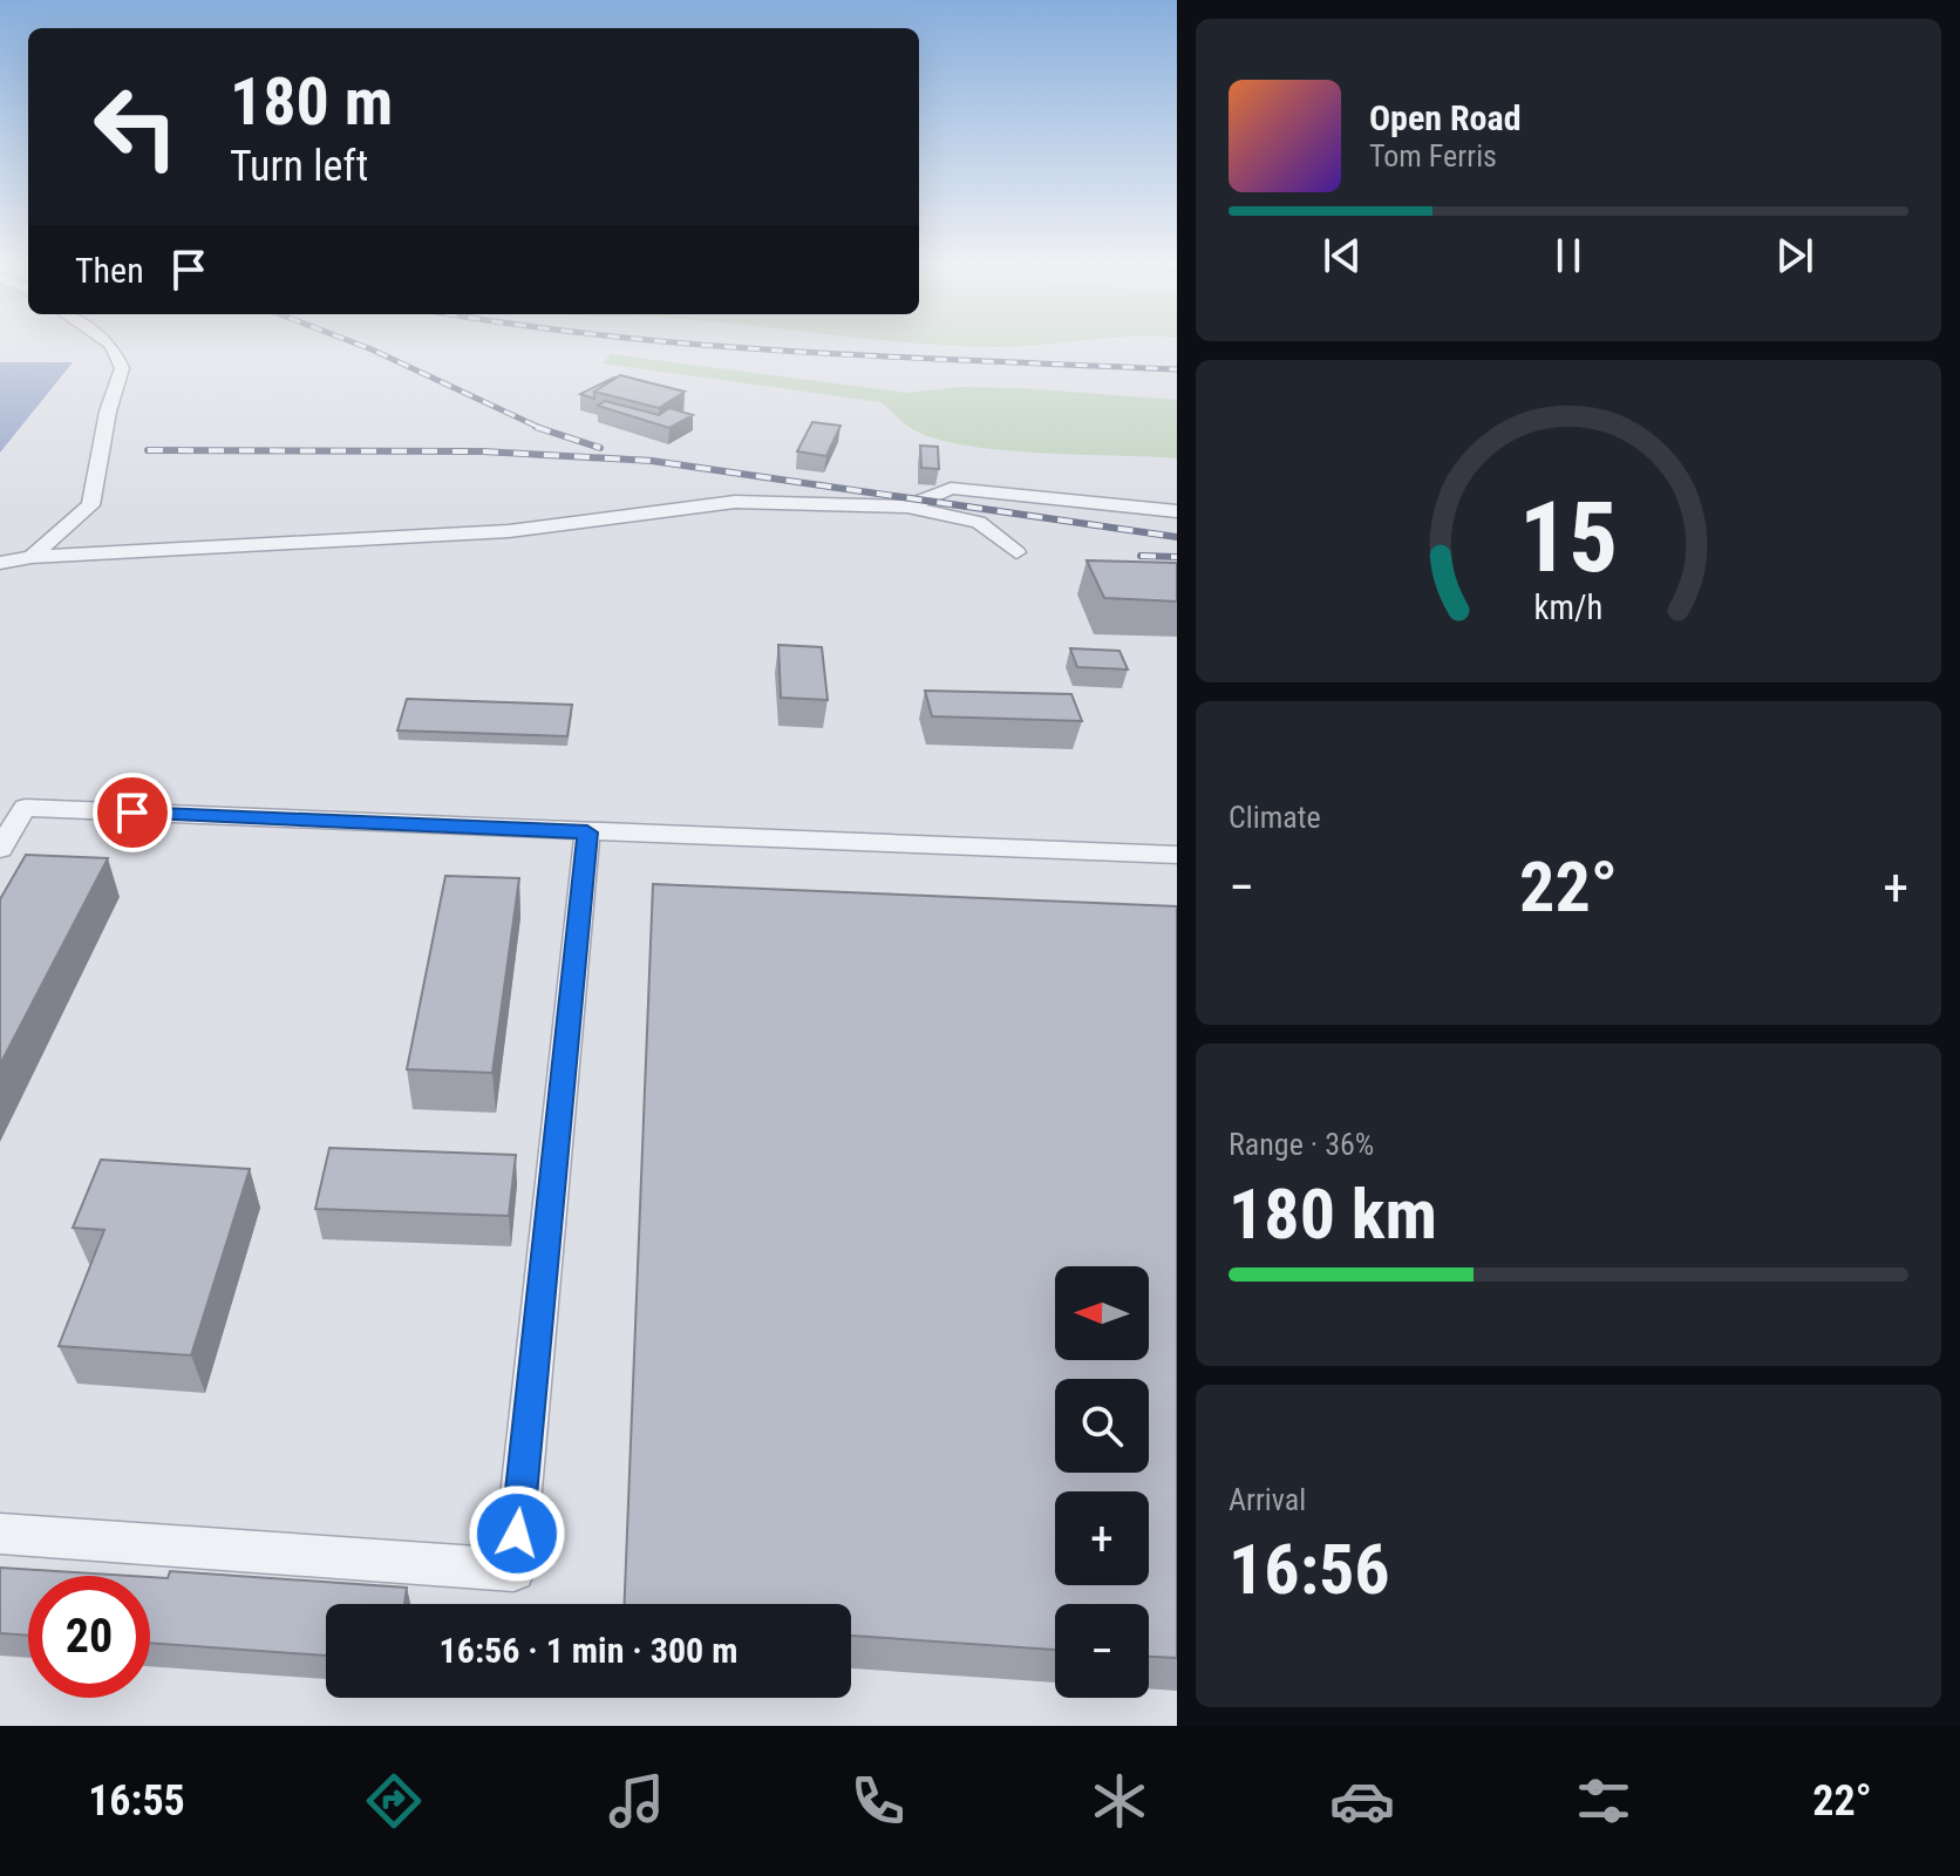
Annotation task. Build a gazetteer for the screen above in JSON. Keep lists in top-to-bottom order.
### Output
{
  "north": "left",
  "page": {
    "turn": ["180 m", "Turn left"],
    "song": ["Open Road", "Tom Ferris"],
    "then": "Then",
    "tile": [
      "Climate",
      ["Range · 36%", "180 km"],
      ["Arrival", "16:56"]
    ],
    "heat": ["−", "22°", "+"],
    "map_buttons": ["+", "−"],
    "limit": "20",
    "trip": "16:56 · 1 min · 300 m",
    "tabs": ["16:55", "22°"],
    "gauge": ["15", "km/h"]
  }
}
